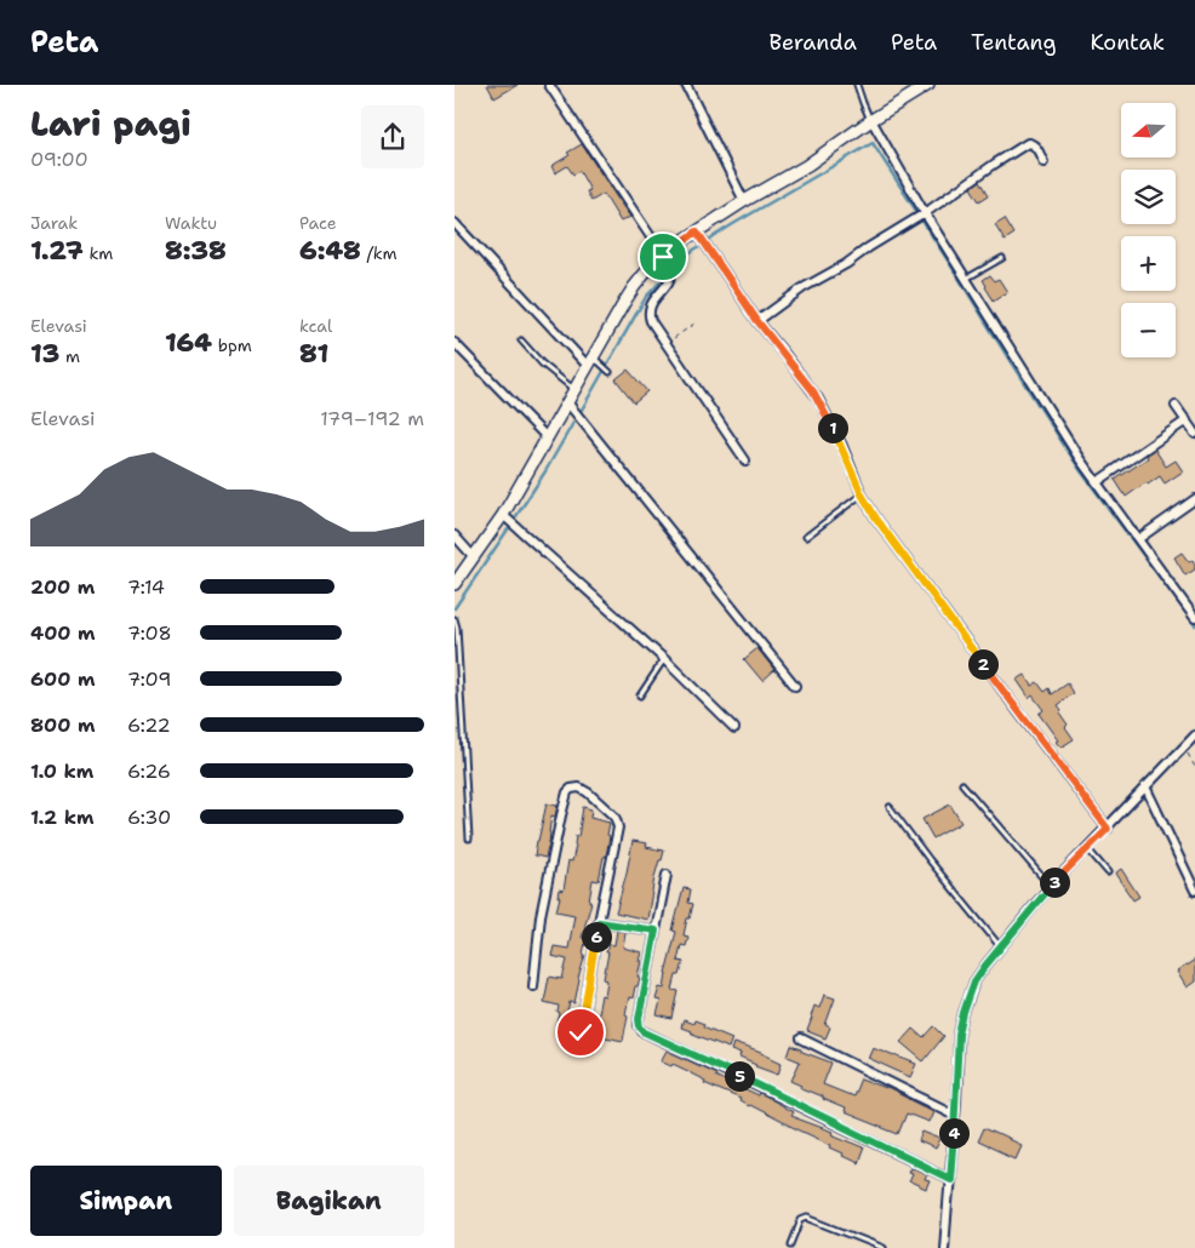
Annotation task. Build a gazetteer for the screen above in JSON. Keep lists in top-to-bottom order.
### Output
{
  "north": "left",
  "page": {
    "header": "Peta",
    "nav": [
      "Beranda",
      "Peta",
      "Tentang",
      "Kontak"
    ],
    "heading": ["Lari pagi", "09:00"],
    "map_buttons": ["+", "−"],
    "stats": [
      ["Jarak", "1.27 km"],
      ["Waktu", "8:38"],
      ["Pace", "6:48 /km"],
      ["Elevasi", "13 m"],
      ["164 bpm"],
      ["kcal", "81"]
    ],
    "chart": ["Elevasi", "179–192 m"],
    "pins": [
      "1",
      "2",
      "3",
      "6",
      "5",
      "4"
    ],
    "list": [
      {
        "name": "200 m",
        "note": "7:14"
      },
      {
        "name": "400 m",
        "note": "7:08"
      },
      {
        "name": "600 m",
        "note": "7:09"
      },
      {
        "name": "800 m",
        "note": "6:22"
      },
      {
        "name": "1.0 km",
        "note": "6:26"
      },
      {
        "name": "1.2 km",
        "note": "6:30"
      }
    ],
    "buttons": ["Simpan", "Bagikan"]
  }
}
